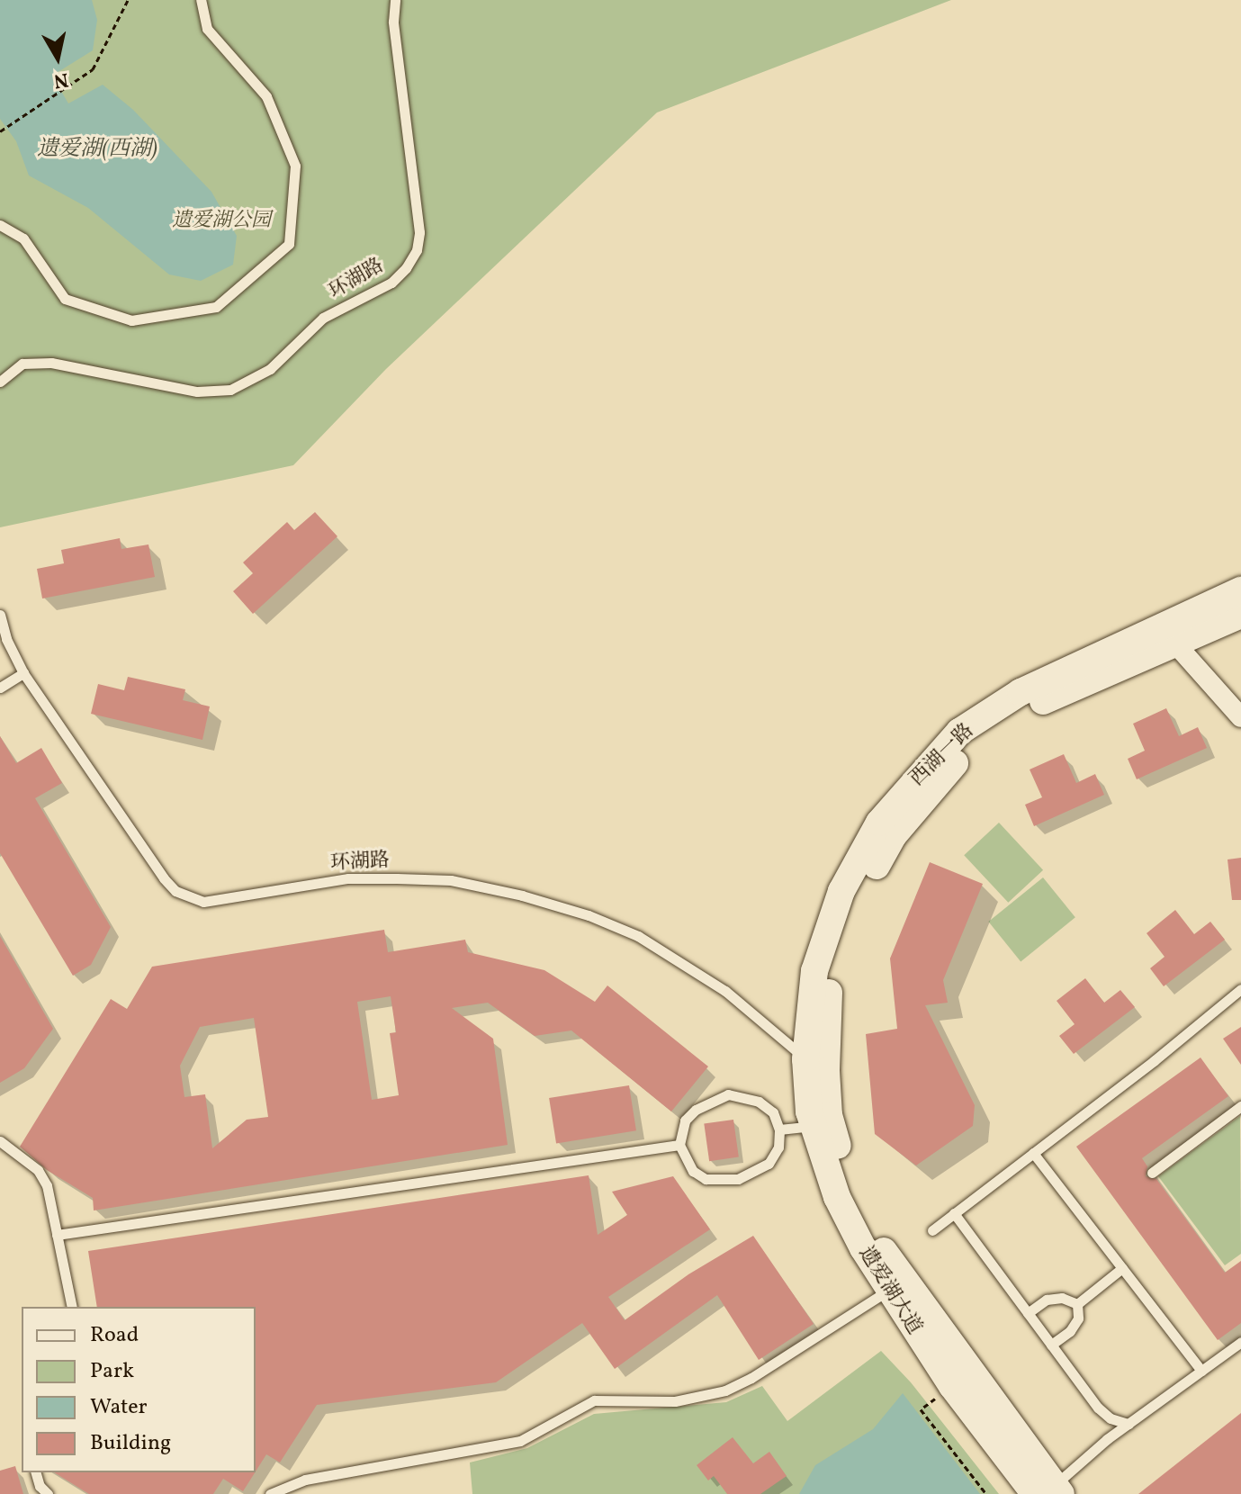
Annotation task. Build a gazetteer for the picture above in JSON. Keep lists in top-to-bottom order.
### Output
{
  "streets": {
    "main road": ["西湖一路", "遗爱湖大道"],
    "lane": ["环湖路"]
  },
  "crossings": [
    ["环湖路", "西湖一路"],
    ["环湖路", "遗爱湖大道"],
    ["西湖一路", "遗爱湖大道"]
  ],
  "water": ["遗爱湖(西湖)"],
  "parks": ["遗爱湖公园"],
  "legend": [
    "Road",
    "Park",
    "Water",
    "Building"
  ],
  "north": "bottom"
}
